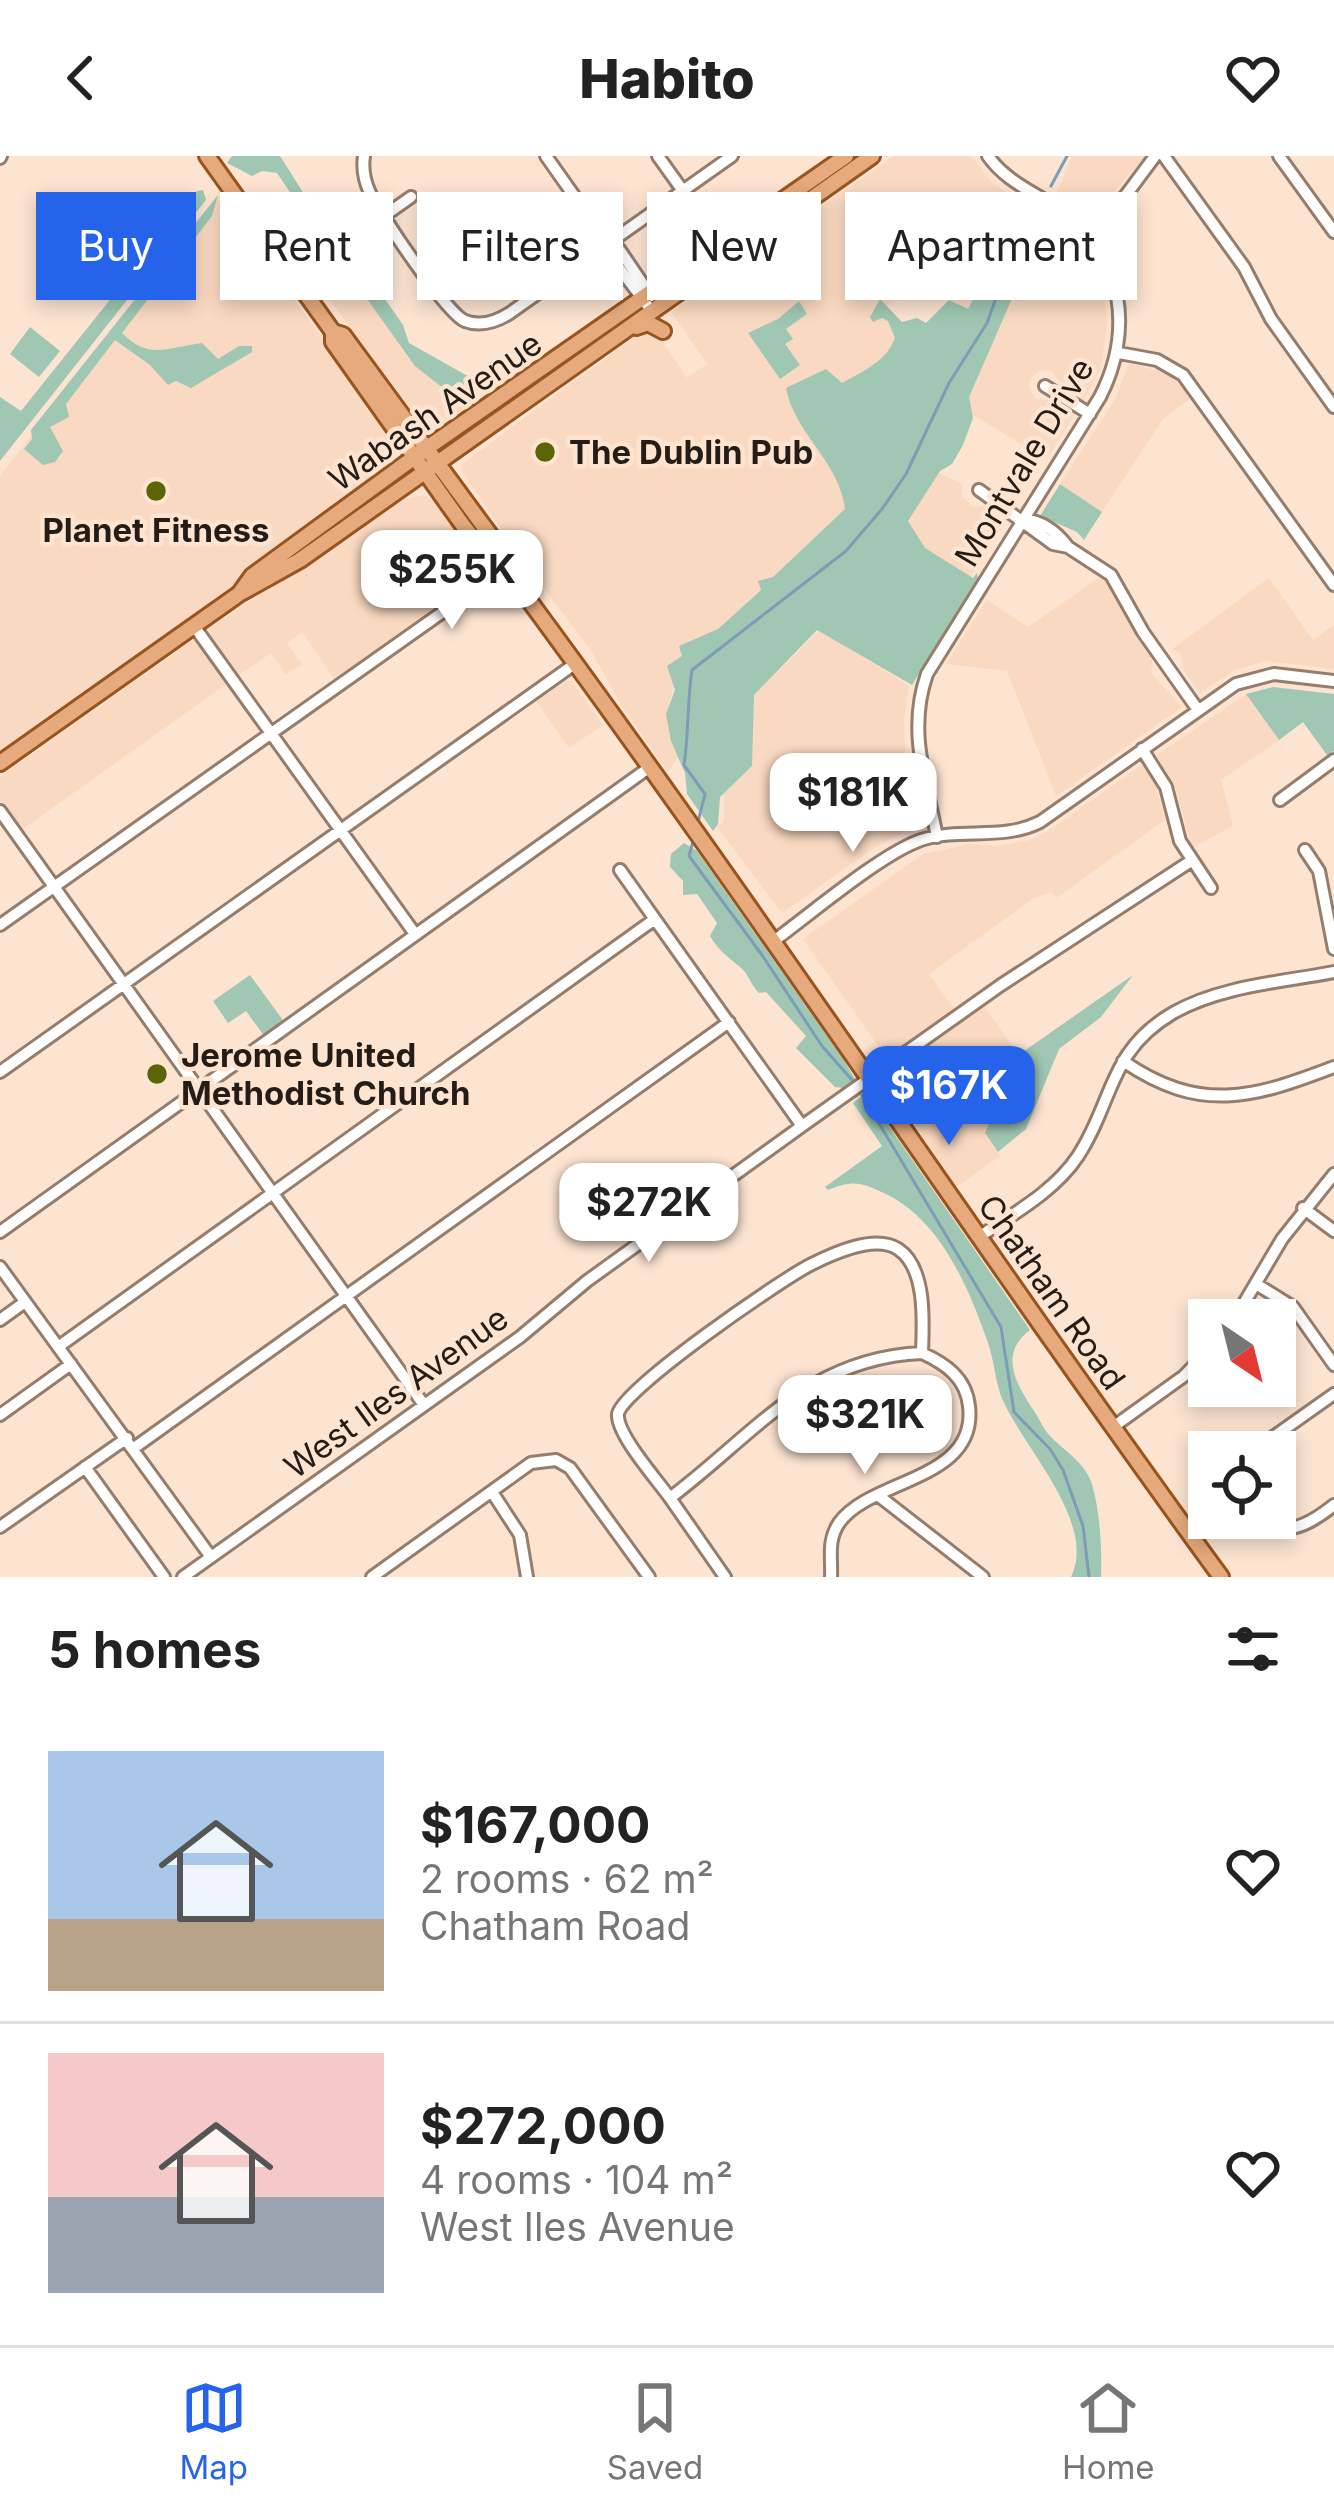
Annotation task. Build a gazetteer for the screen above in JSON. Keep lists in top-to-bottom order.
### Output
{
  "streets": {
    "main road": ["Wabash Avenue", "Chatham Road"],
    "street": ["Montvale Drive", "West Iles Avenue"]
  },
  "crossings": [
    ["Wabash Avenue", "Chatham Road"],
    ["Chatham Road", "West Iles Avenue"]
  ],
  "places": ["The Dublin Pub", "Planet Fitness", "Jerome United Methodist Church"],
  "north": "bottom right",
  "page": {
    "header": "Habito",
    "chip": [
      "Buy",
      "Rent",
      "Filters",
      "New",
      "Apartment"
    ],
    "price": [
      "$255K",
      "$181K",
      "$167K",
      "$272K",
      "$321K"
    ],
    "heading": "5 homes",
    "list": [
      {
        "name": "$167,000",
        "note": "2 rooms · 62 m² · Chatham Road"
      },
      {
        "name": "$272,000",
        "note": "4 rooms · 104 m² · West Iles Avenue"
      }
    ],
    "tabs": ["Map", "Saved", "Home"]
  }
}
